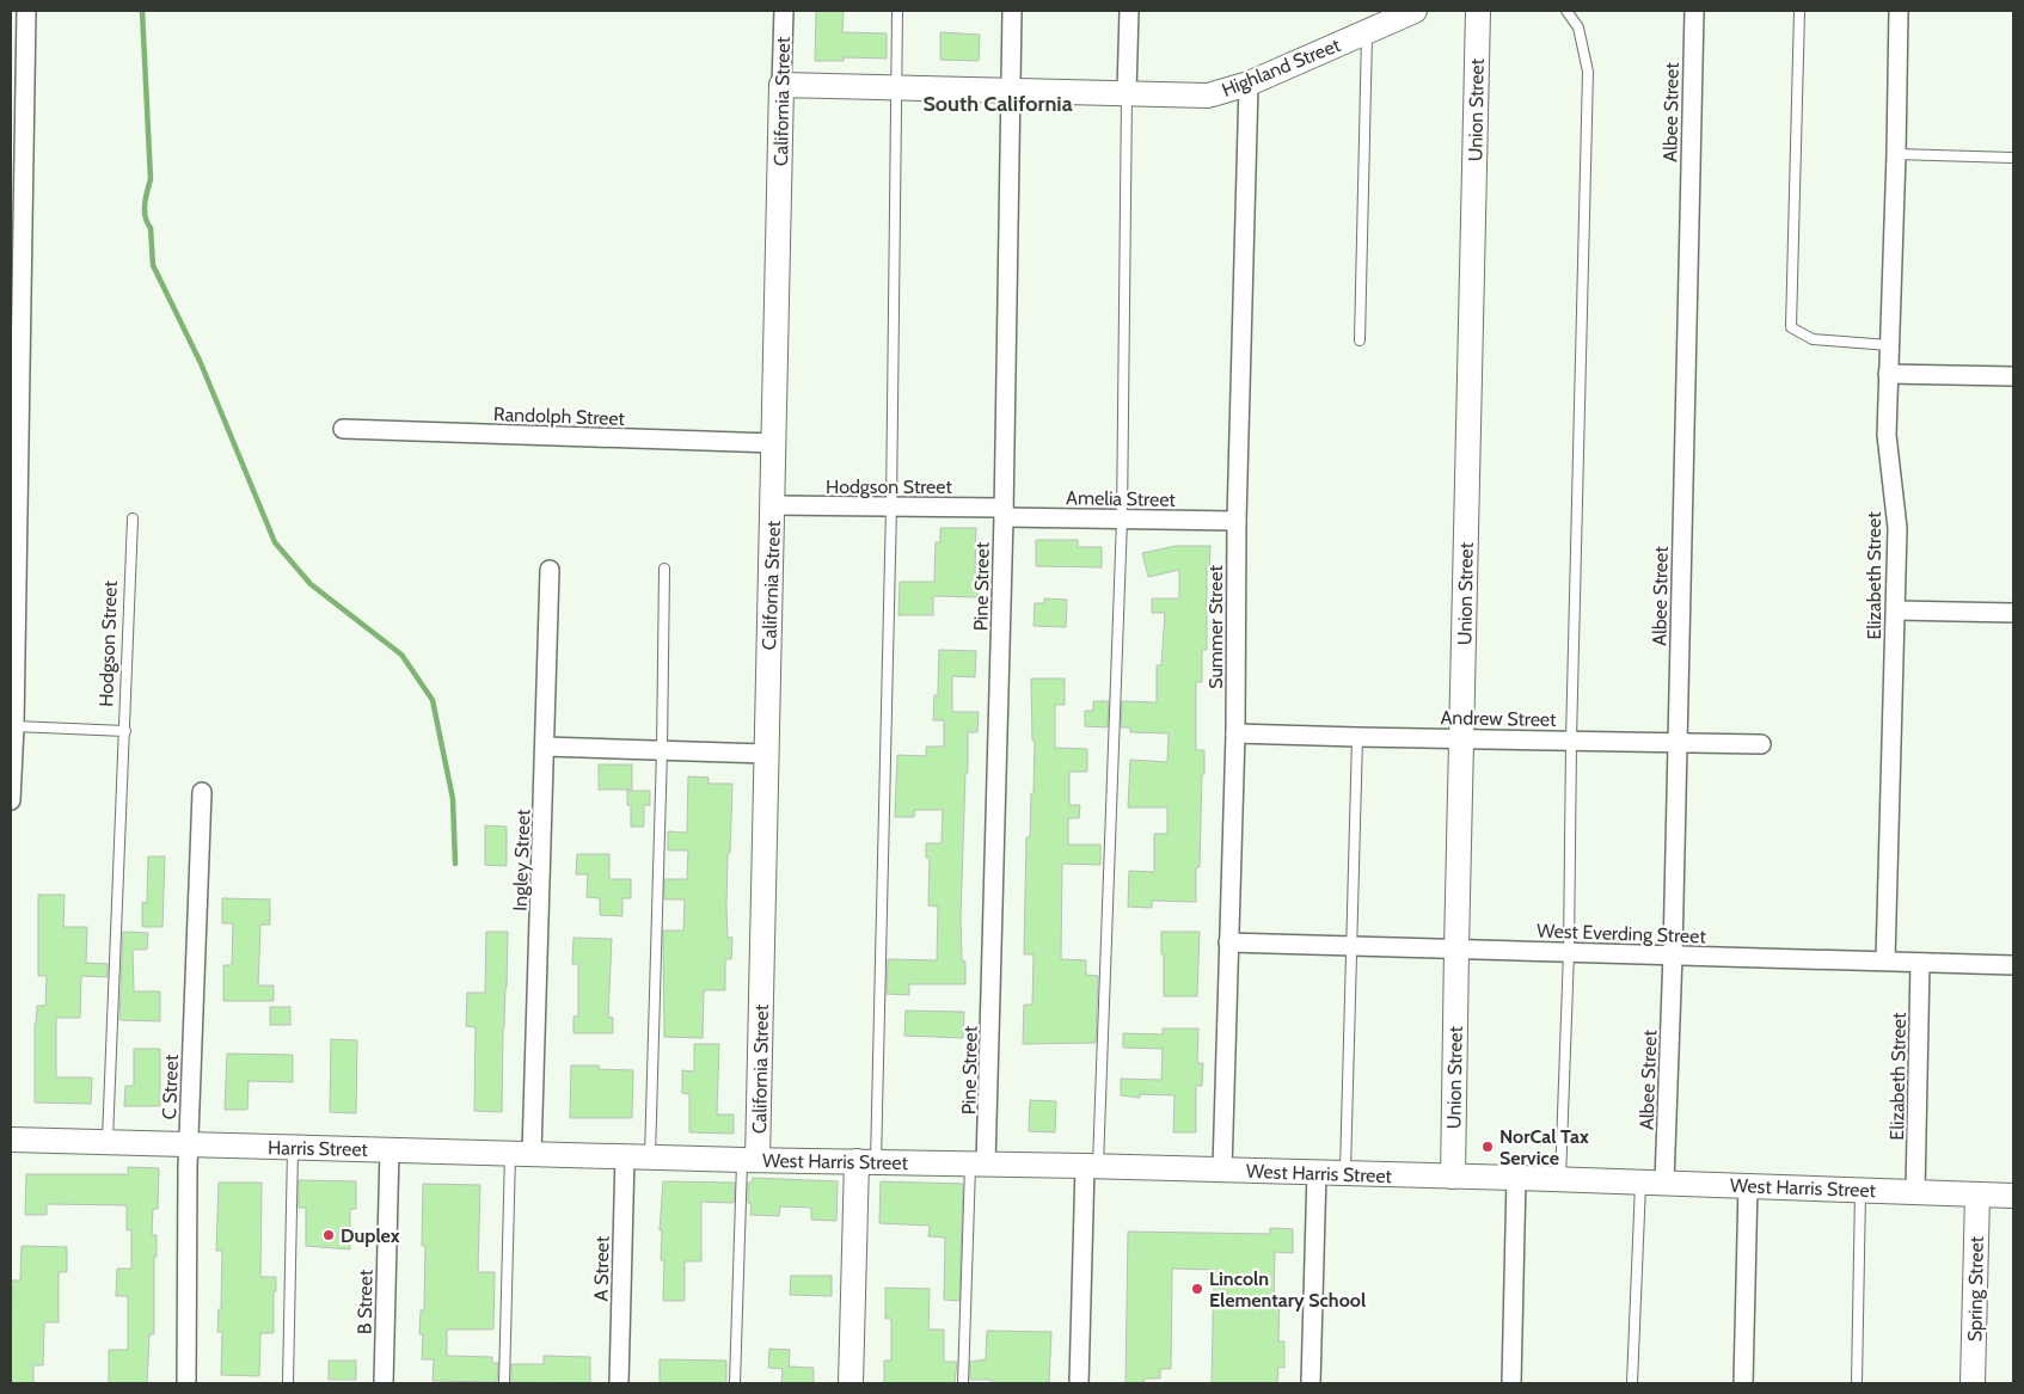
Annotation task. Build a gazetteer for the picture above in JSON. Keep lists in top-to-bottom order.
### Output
{
  "streets": {
    "street": [
      "Highland Street",
      "California Street",
      "Union Street",
      "Albee Street",
      "Randolph Street",
      "Hodgson Street",
      "Amelia Street",
      "Elizabeth Street",
      "Pine Street",
      "Summer Street",
      "Andrew Street",
      "Ingley Street",
      "West Everding Street",
      "C Street",
      "Harris Street",
      "West Harris Street",
      "A Street",
      "Spring Street",
      "B Street"
    ]
  },
  "crossings": [
    ["Highland Street", "California Street"],
    ["Highland Street", "Pine Street"],
    ["Highland Street", "Summer Street"],
    ["California Street", "Randolph Street"],
    ["California Street", "Hodgson Street"],
    ["California Street", "West Harris Street"],
    ["Union Street", "Andrew Street"],
    ["Union Street", "West Everding Street"],
    ["Union Street", "West Harris Street"],
    ["Albee Street", "Andrew Street"],
    ["Albee Street", "West Everding Street"],
    ["Albee Street", "West Harris Street"],
    ["Hodgson Street", "Amelia Street"],
    ["Hodgson Street", "Pine Street"],
    ["Amelia Street", "Pine Street"],
    ["Amelia Street", "Summer Street"],
    ["Elizabeth Street", "West Everding Street"],
    ["Elizabeth Street", "West Harris Street"],
    ["Pine Street", "West Harris Street"],
    ["Summer Street", "Andrew Street"],
    ["Summer Street", "West Everding Street"],
    ["Summer Street", "West Harris Street"],
    ["Ingley Street", "Harris Street"],
    ["C Street", "Harris Street"],
    ["Harris Street", "West Harris Street"],
    ["Harris Street", "A Street"],
    ["Harris Street", "B Street"],
    ["West Harris Street", "A Street"],
    ["West Harris Street", "Spring Street"]
  ],
  "districts": ["South California"],
  "places": ["NorCal Tax Service", "Duplex", "Lincoln Elementary School"]
}
